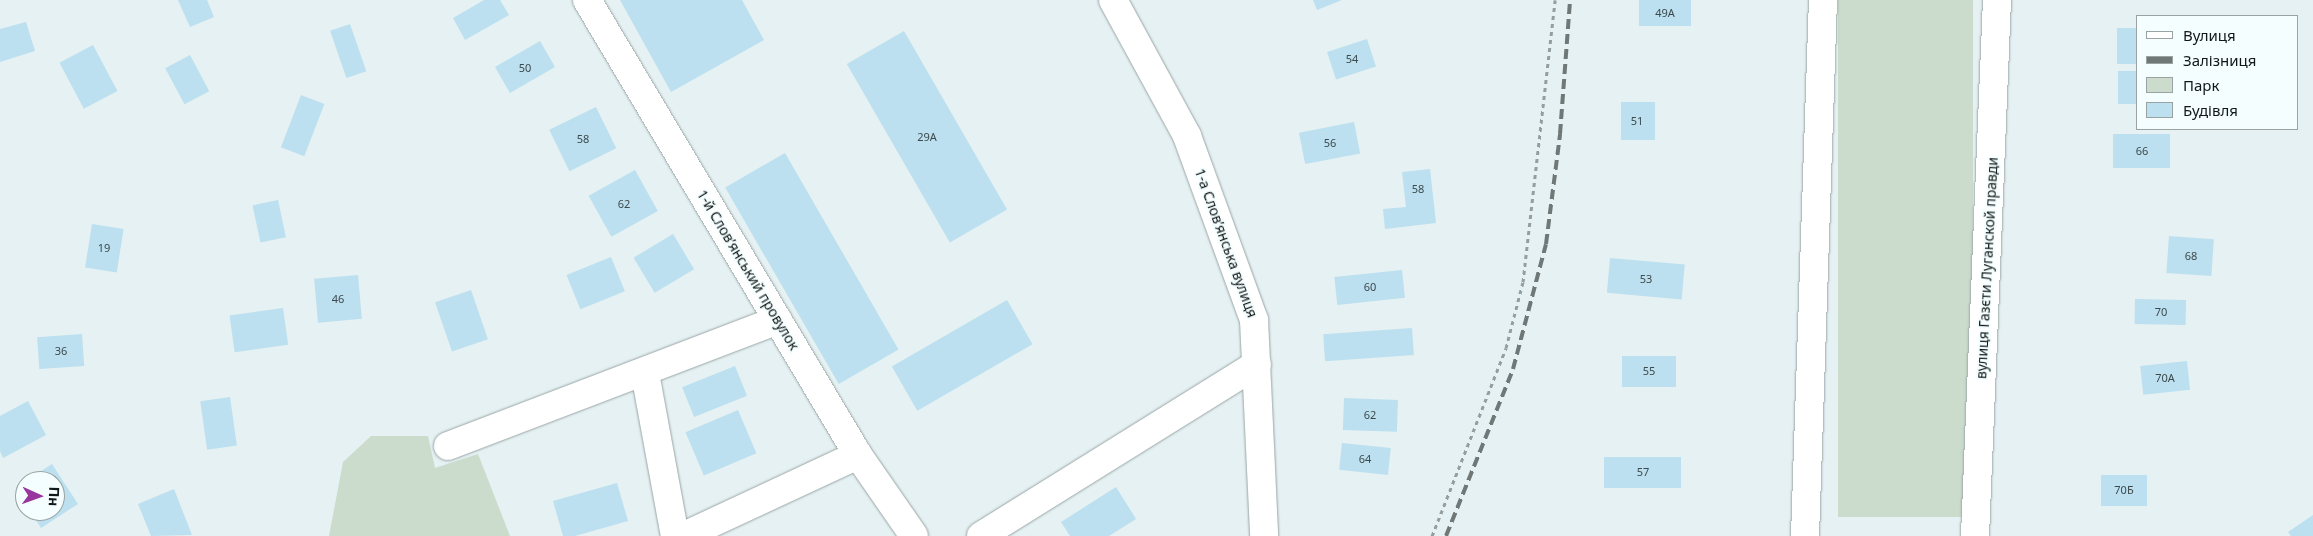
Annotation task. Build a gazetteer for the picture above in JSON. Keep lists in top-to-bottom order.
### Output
{
  "streets": {
    "street": ["1-а Слов’янська вулиця", "вулиця Газєти Луганской правди", "1-й Слов’янський провулок"]
  },
  "house_numbers": [
    "49А",
    "54",
    "50",
    "51",
    "29А",
    "58",
    "56",
    "66",
    "58",
    "62",
    "19",
    "68",
    "53",
    "60",
    "46",
    "70",
    "36",
    "55",
    "70А",
    "62",
    "64",
    "57",
    "70Б"
  ],
  "legend": [
    "Вулиця",
    "Залізниця",
    "Парк",
    "Будівля"
  ],
  "north": "right"
}
